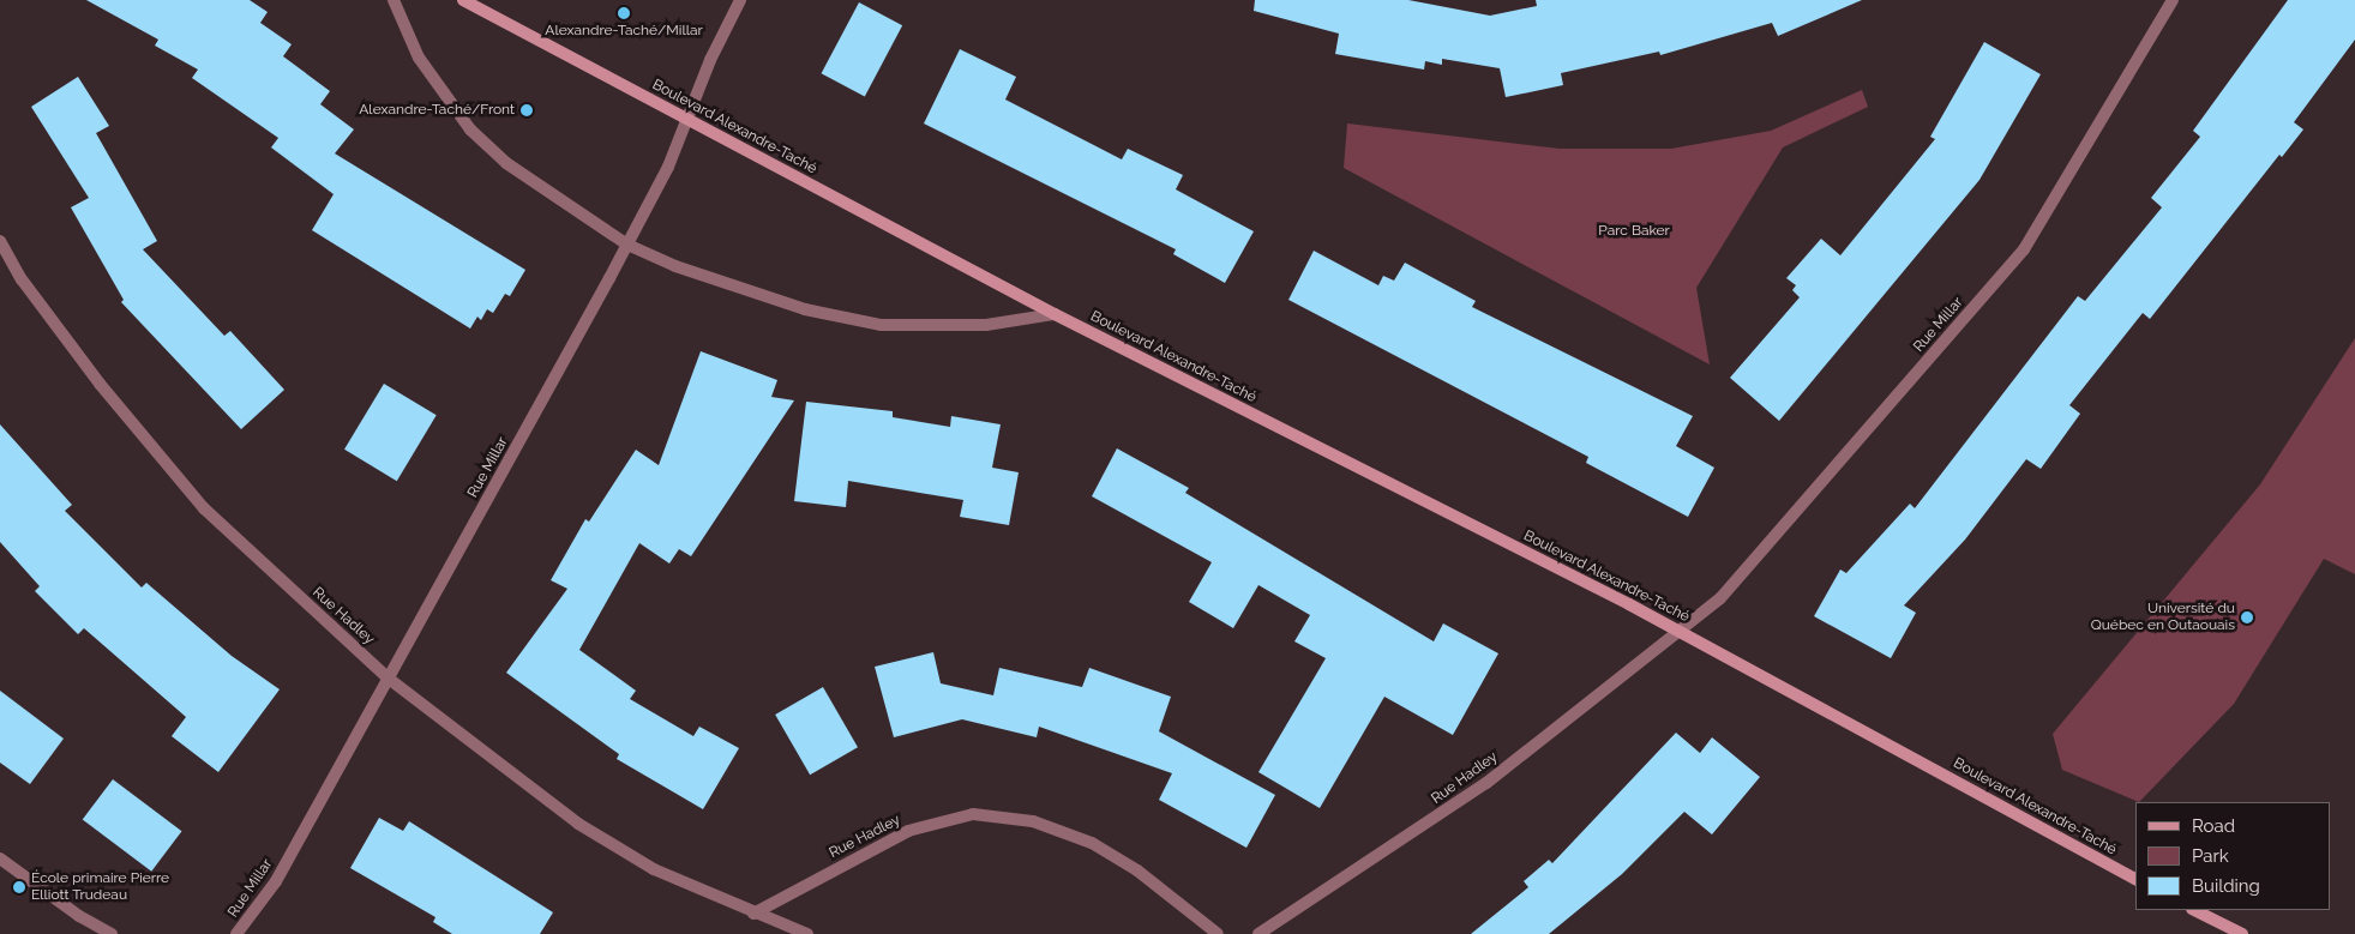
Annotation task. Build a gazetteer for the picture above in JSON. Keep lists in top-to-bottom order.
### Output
{
  "streets": {
    "main road": ["Boulevard Alexandre-Taché"],
    "street": ["Rue Millar", "Rue Hadley"]
  },
  "crossings": [
    ["Boulevard Alexandre-Taché", "Rue Millar"],
    ["Boulevard Alexandre-Taché", "Rue Hadley"],
    ["Rue Millar", "Rue Hadley"]
  ],
  "parks": ["Parc Baker"],
  "places": [
    "Alexandre-Taché/Millar",
    "Alexandre-Taché/Front",
    "Université du Québec en Outaouais",
    "École primaire Pierre Elliott Trudeau"
  ],
  "legend": ["Road", "Park", "Building"]
}
